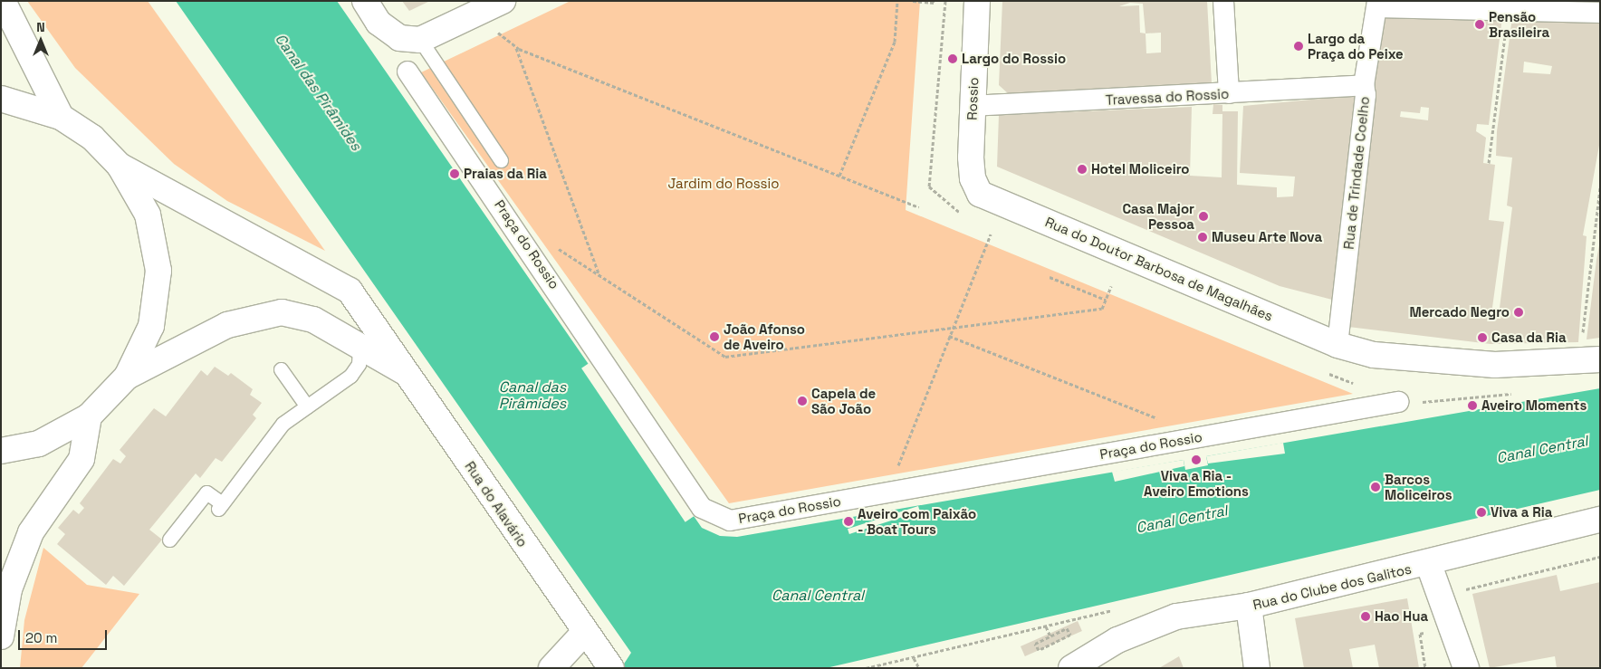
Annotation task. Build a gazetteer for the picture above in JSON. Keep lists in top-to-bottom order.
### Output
{
  "streets": {
    "main road": [
      "Rossio",
      "Rua do Doutor Barbosa de Magalhães",
      "Rua do Alavário",
      "Rua do Clube dos Galitos"
    ],
    "street": ["Travessa do Rossio", "Rua de Trindade Coelho", "Praça do Rossio"]
  },
  "crossings": [
    ["Travessa do Rossio", "Rossio"],
    ["Travessa do Rossio", "Rua de Trindade Coelho"],
    ["Rossio", "Rua do Doutor Barbosa de Magalhães"],
    ["Rua de Trindade Coelho", "Rua do Doutor Barbosa de Magalhães"]
  ],
  "water": ["Canal das Pirâmides", "Canal Central"],
  "parks": ["Jardim do Rossio"],
  "places": [
    "Pensão Brasileira",
    "Largo da Praça do Peixe",
    "Largo do Rossio",
    "Hotel Moliceiro",
    "Praias da Ria",
    "Casa Major Pessoa",
    "Museu Arte Nova",
    "Mercado Negro",
    "João Afonso de Aveiro",
    "Casa da Ria",
    "Capela de São João",
    "Aveiro Moments",
    "Viva a Ria - Aveiro Emotions",
    "Barcos Moliceiros",
    "Viva a Ria",
    "Aveiro com Paixão - Boat Tours",
    "Hao Hua"
  ],
  "scale_bar": "20 m",
  "north": "top"
}
